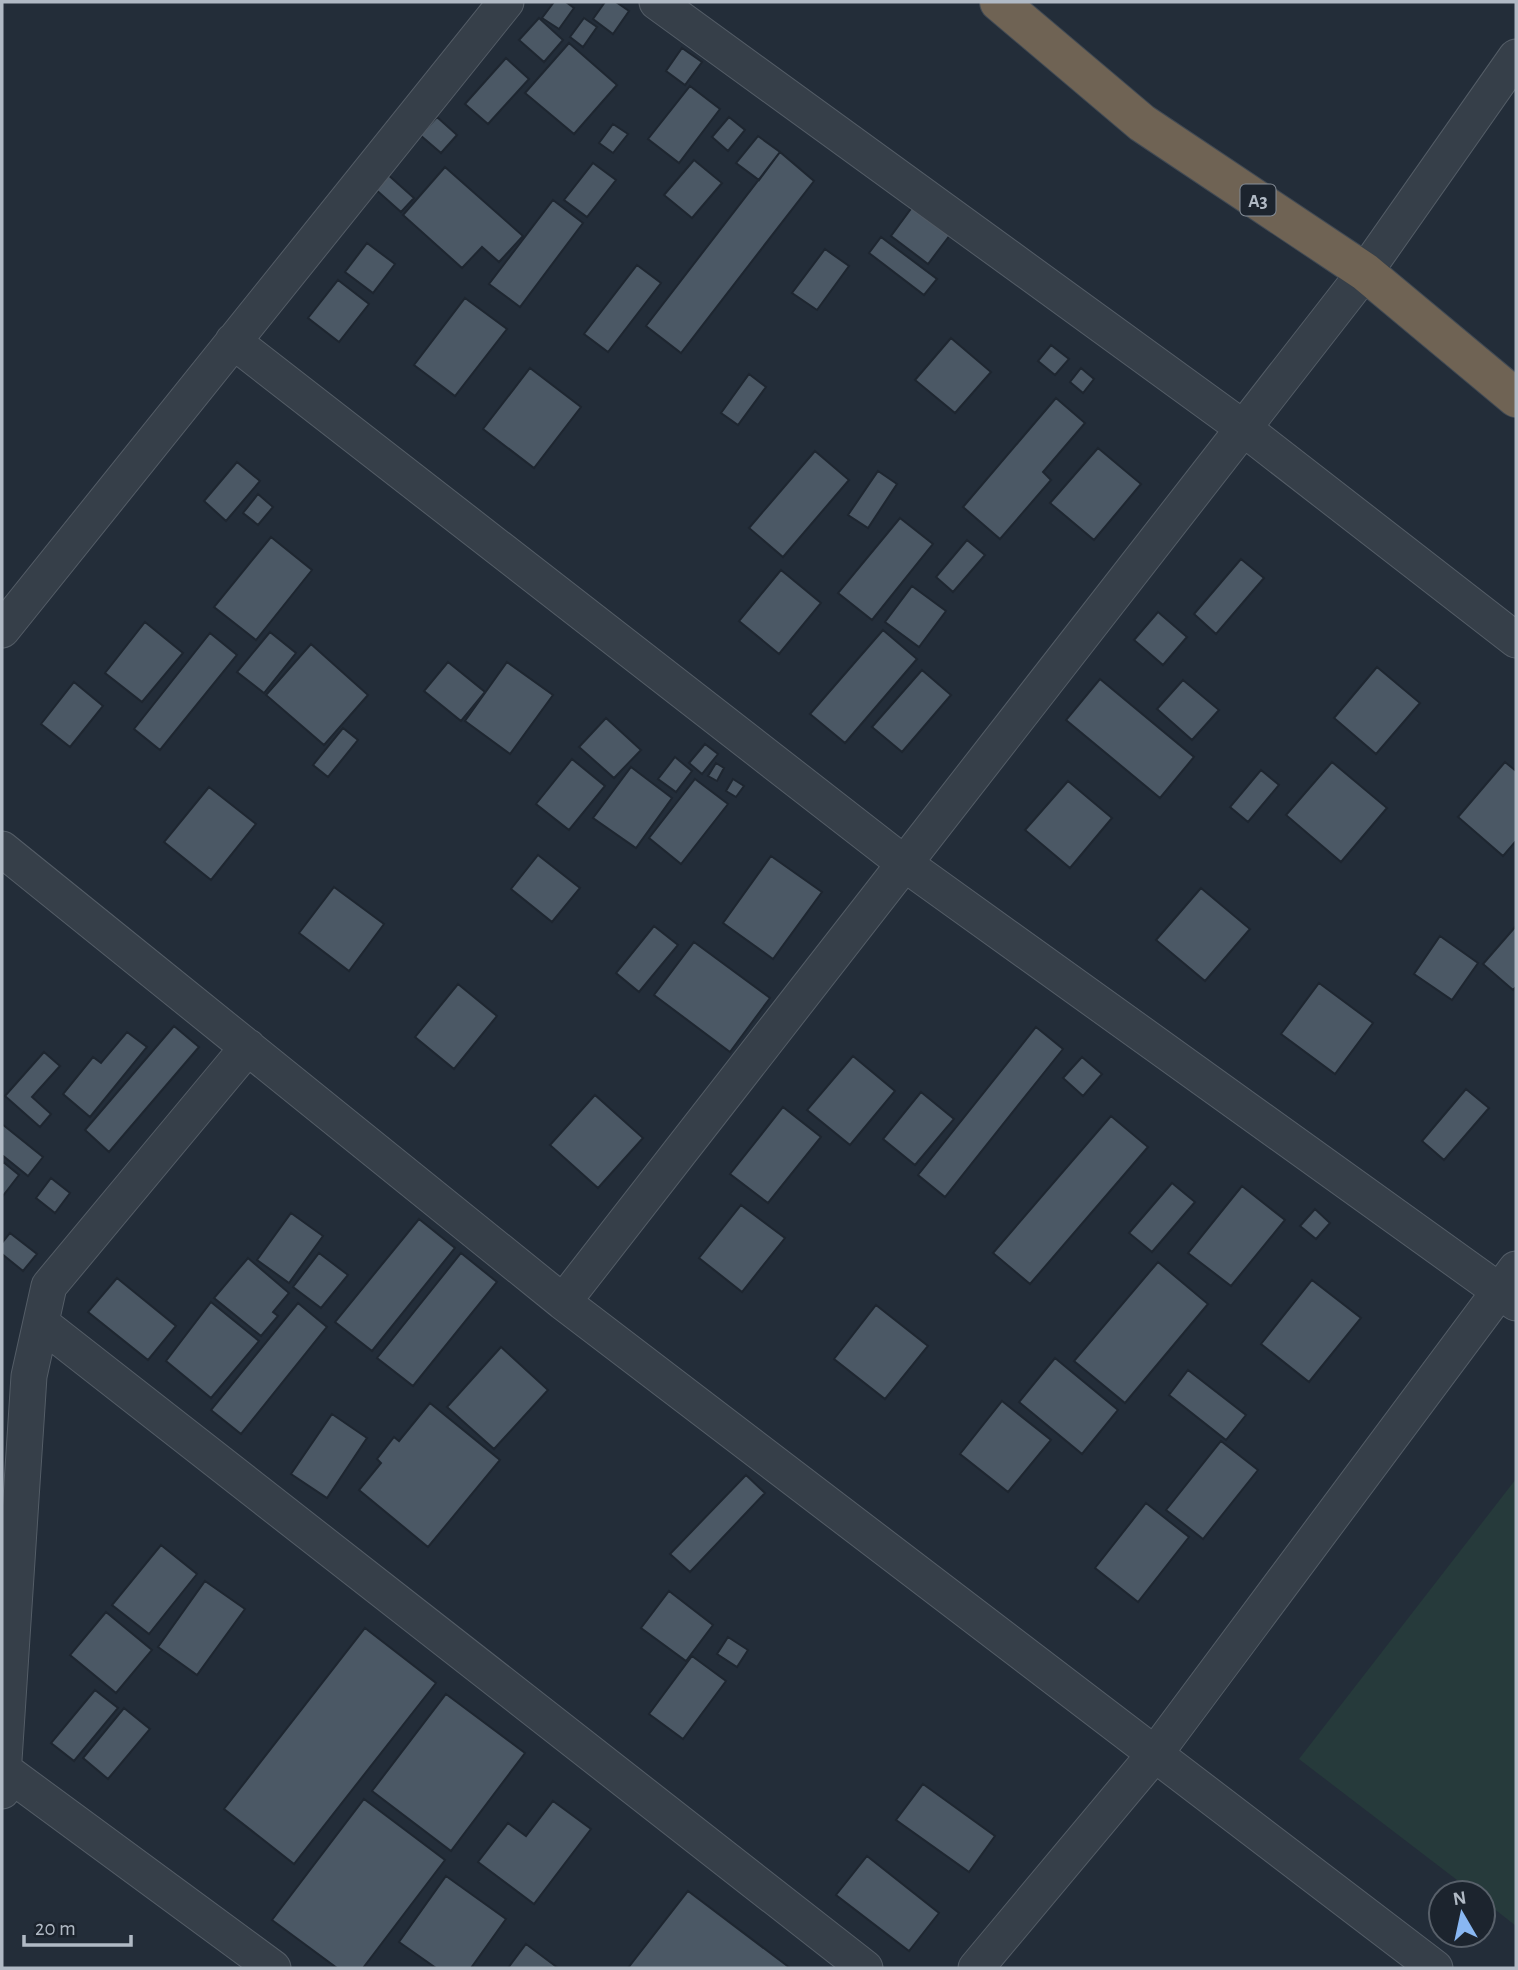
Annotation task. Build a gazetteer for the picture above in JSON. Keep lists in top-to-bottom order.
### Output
{
  "streets": {
    "highway": ["A3"]
  },
  "scale_bar": "20 m",
  "north": "top"
}
